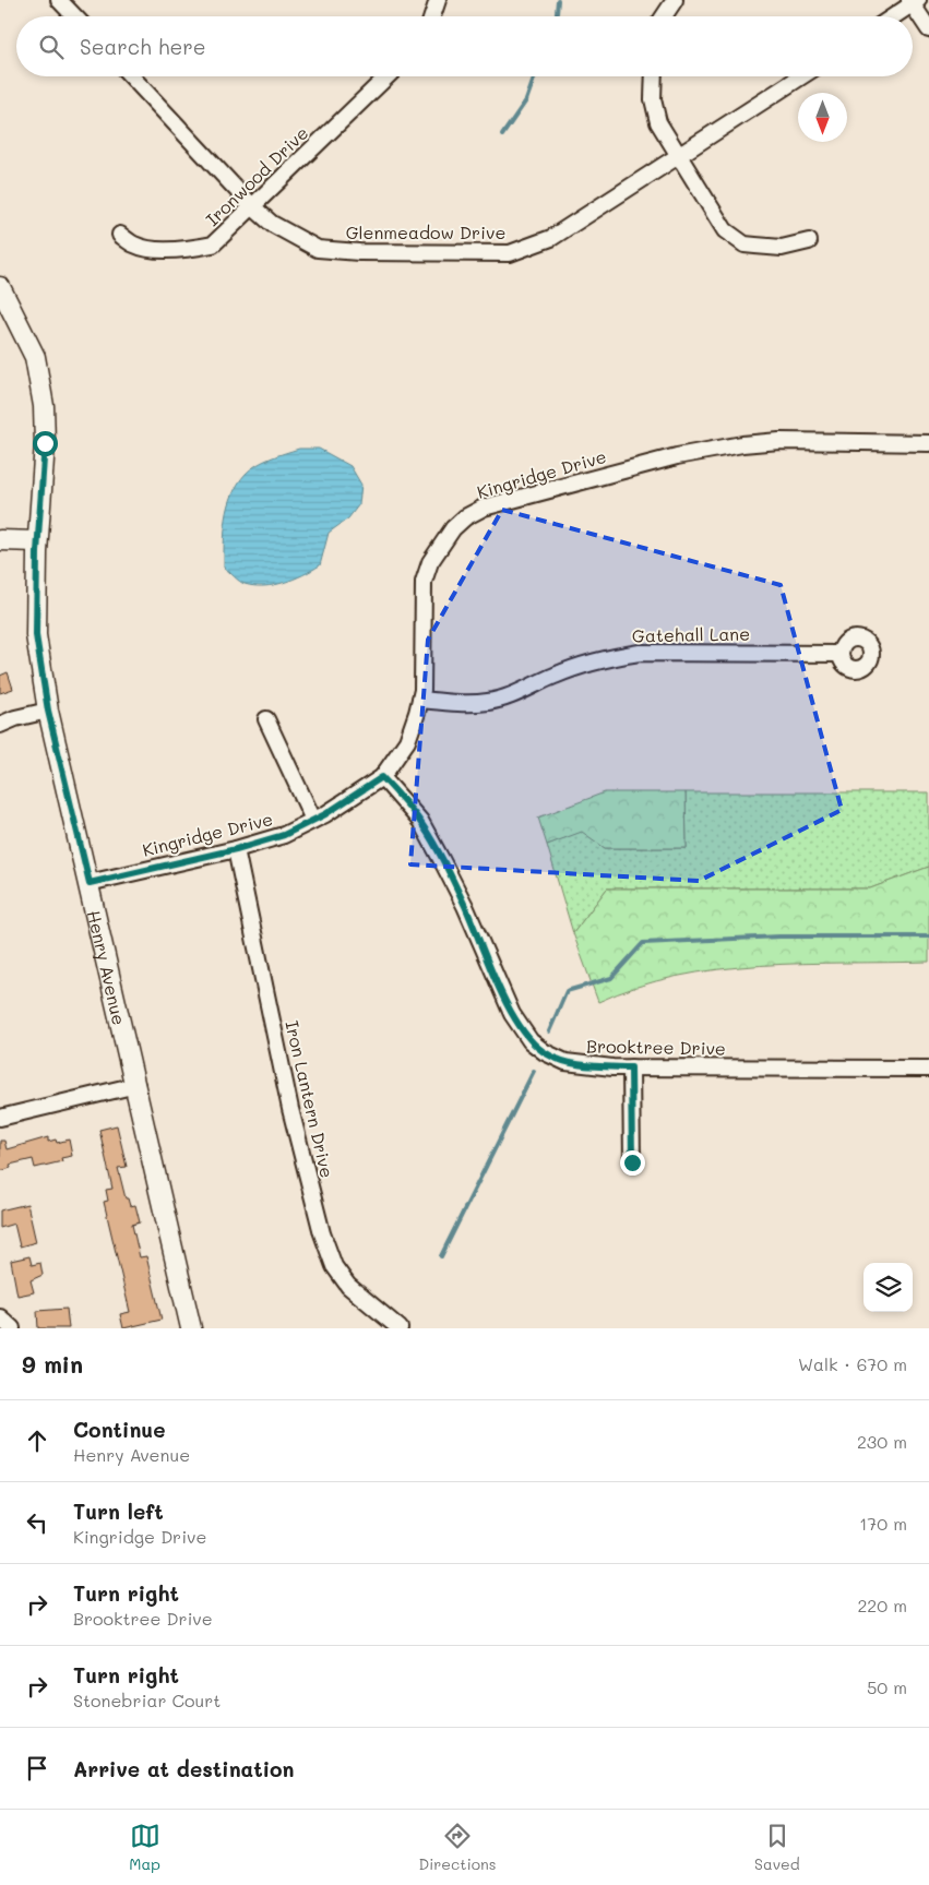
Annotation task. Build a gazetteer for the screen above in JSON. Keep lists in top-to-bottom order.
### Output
{
  "streets": {
    "street": [
      "Ironwood Drive",
      "Glenmeadow Drive",
      "Kingridge Drive",
      "Gatehall Lane",
      "Henry Avenue",
      "Brooktree Drive",
      "Iron Lantern Drive"
    ]
  },
  "crossings": [
    ["Ironwood Drive", "Glenmeadow Drive"],
    ["Kingridge Drive", "Gatehall Lane"],
    ["Kingridge Drive", "Henry Avenue"],
    ["Kingridge Drive", "Brooktree Drive"],
    ["Kingridge Drive", "Iron Lantern Drive"]
  ],
  "north": "bottom",
  "page": {
    "search": "Search here",
    "heading": ["9 min", "Walk · 670 m"],
    "list": [
      ["Continue", "Henry Avenue", "230 m"],
      ["Turn left", "Kingridge Drive", "170 m"],
      ["Turn right", "Brooktree Drive", "220 m"],
      ["Turn right", "Stonebriar Court", "50 m"],
      "Arrive at destination"
    ],
    "nav": ["Map", "Directions", "Saved"]
  }
}
